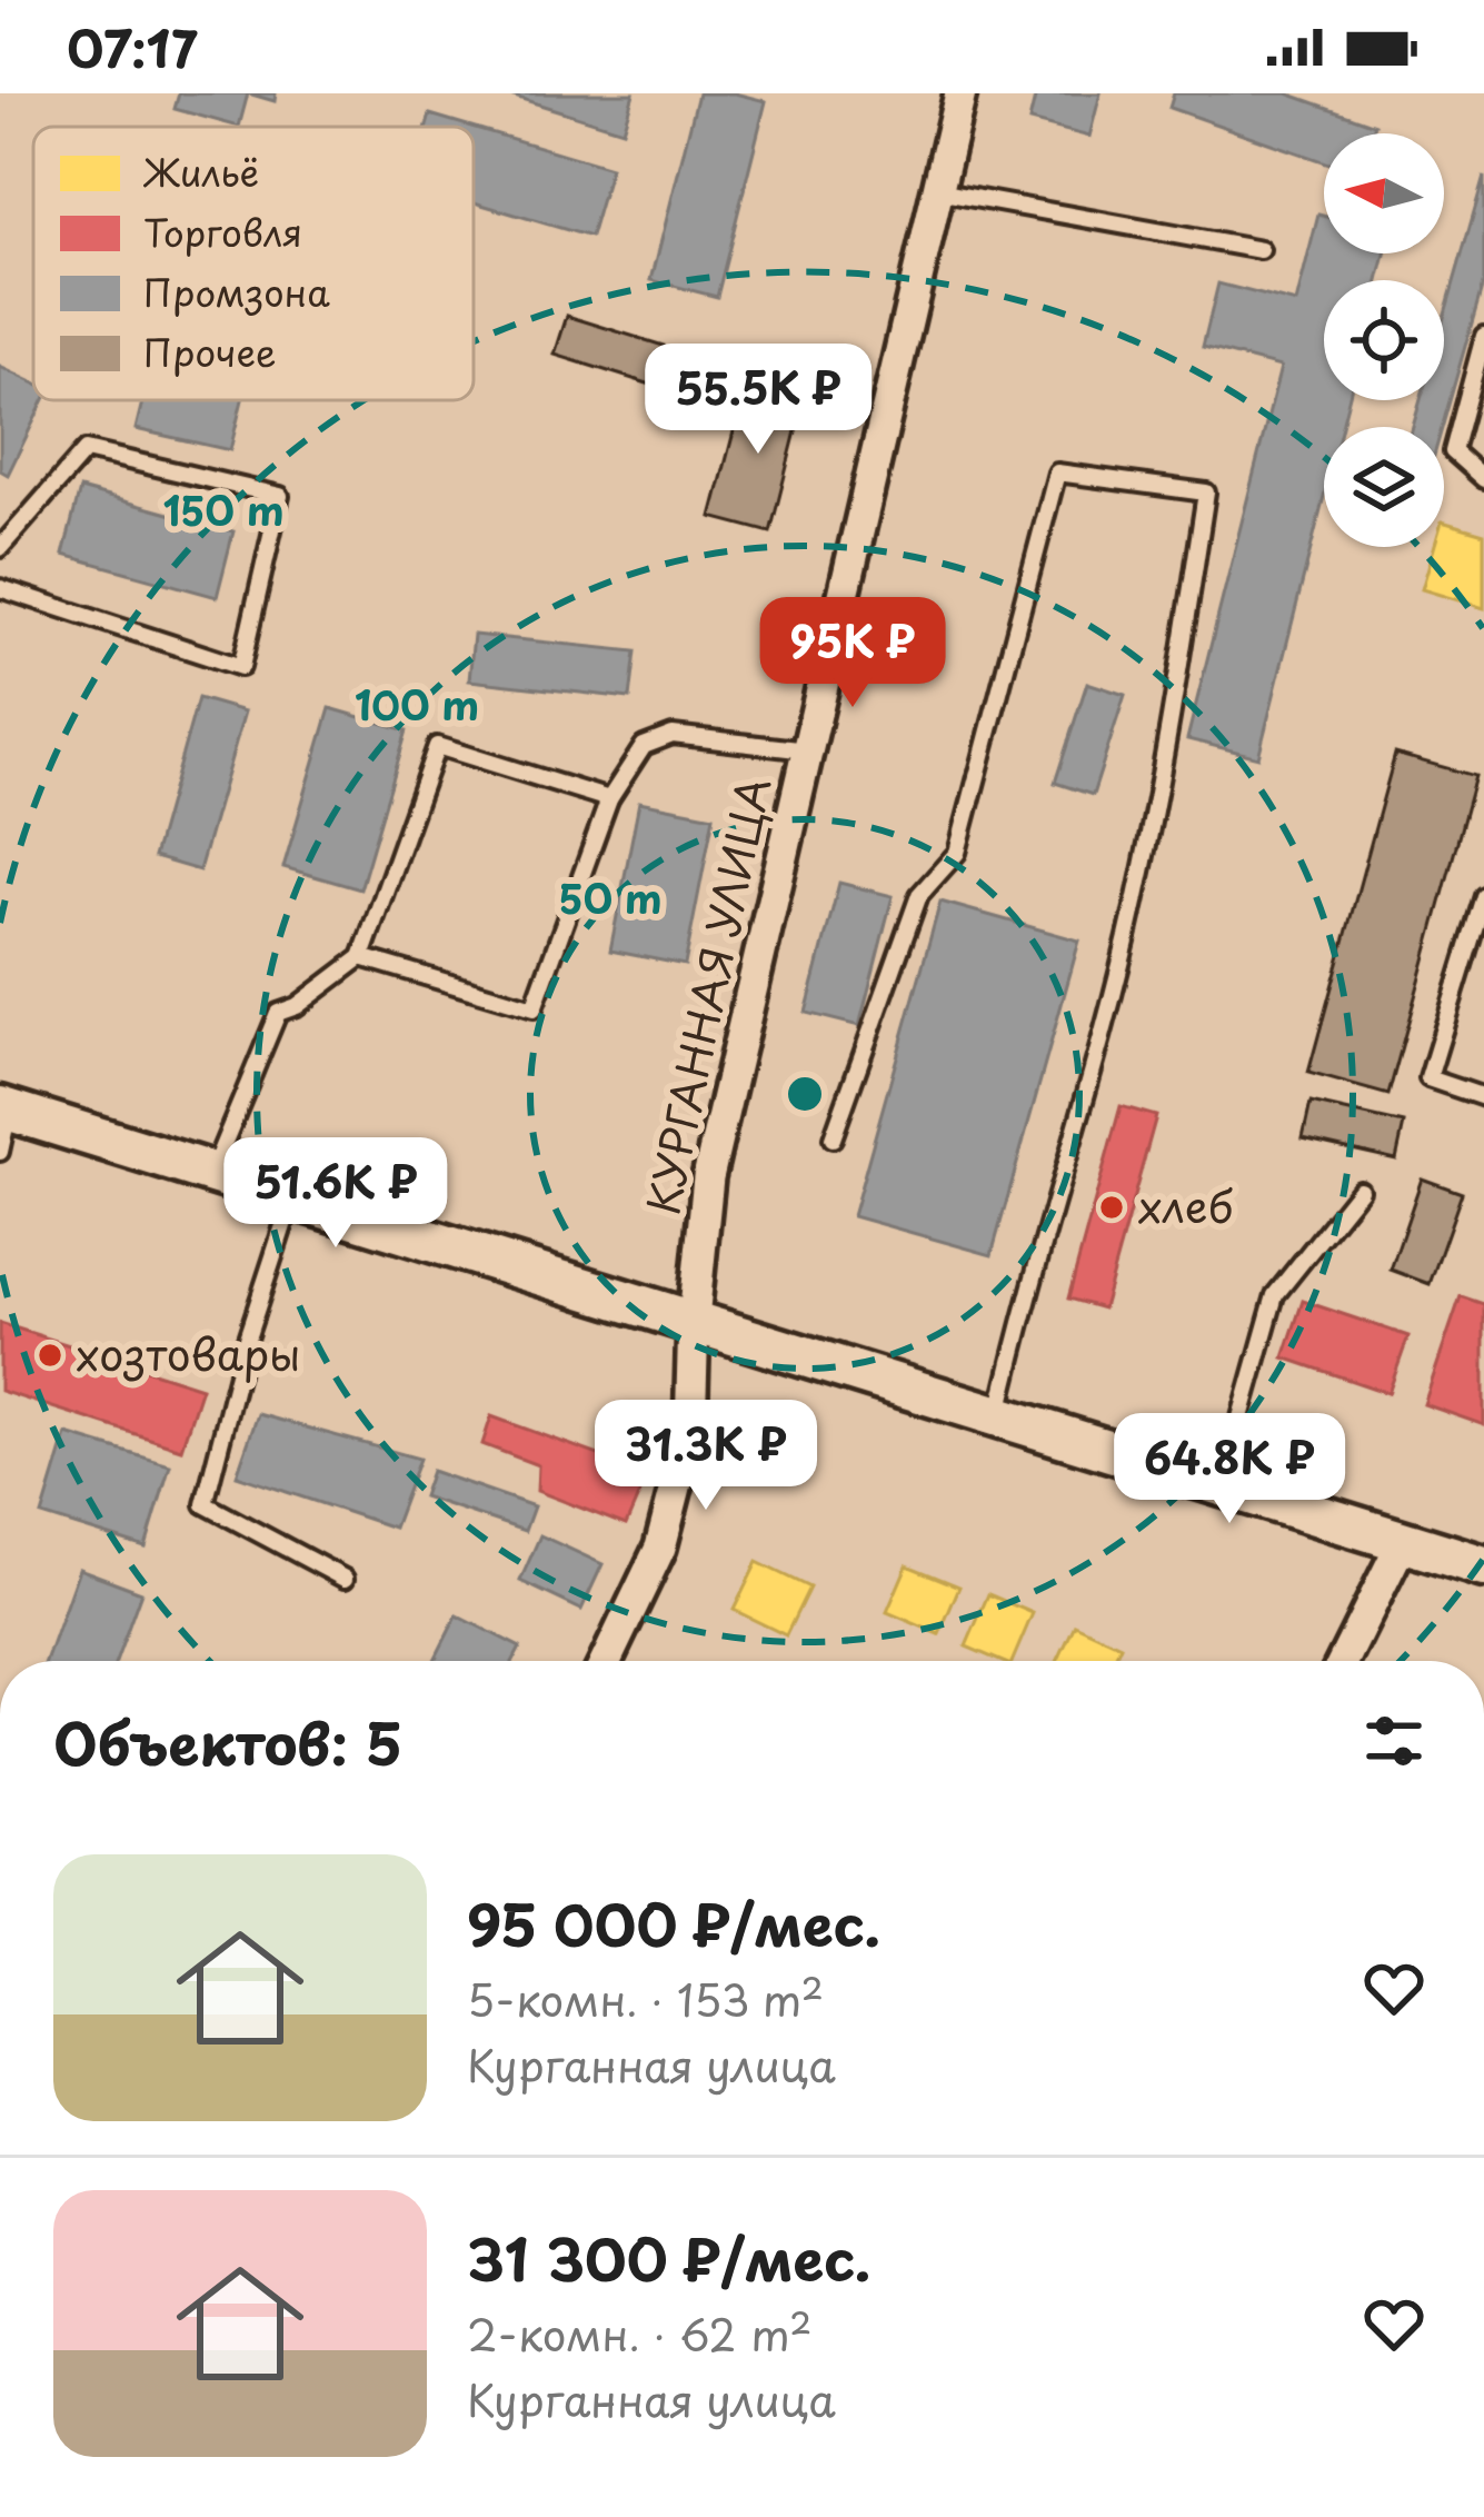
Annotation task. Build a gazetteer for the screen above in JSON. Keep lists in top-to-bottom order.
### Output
{
  "streets": {
    "street": ["КУРГАННАЯ УЛИЦА"]
  },
  "places": ["хлеб", "хозтовары"],
  "legend": [
    "Жильё",
    "Торговля",
    "Промзона",
    "Прочее"
  ],
  "north": "left",
  "page": {
    "status": "07:17",
    "price": [
      "55.5K ₽",
      "95K ₽",
      "51.6K ₽",
      "31.3K ₽",
      "64.8K ₽"
    ],
    "heading": "Объектов: 5",
    "list": [
      {
        "name": "95 000 ₽/мес.",
        "note": "5-комн. · 153 m² · Курганная улица"
      },
      {
        "name": "31 300 ₽/мес.",
        "note": "2-комн. · 62 m² · Курганная улица"
      }
    ]
  },
  "rings": ["150 m", "100 m", "50 m"]
}
